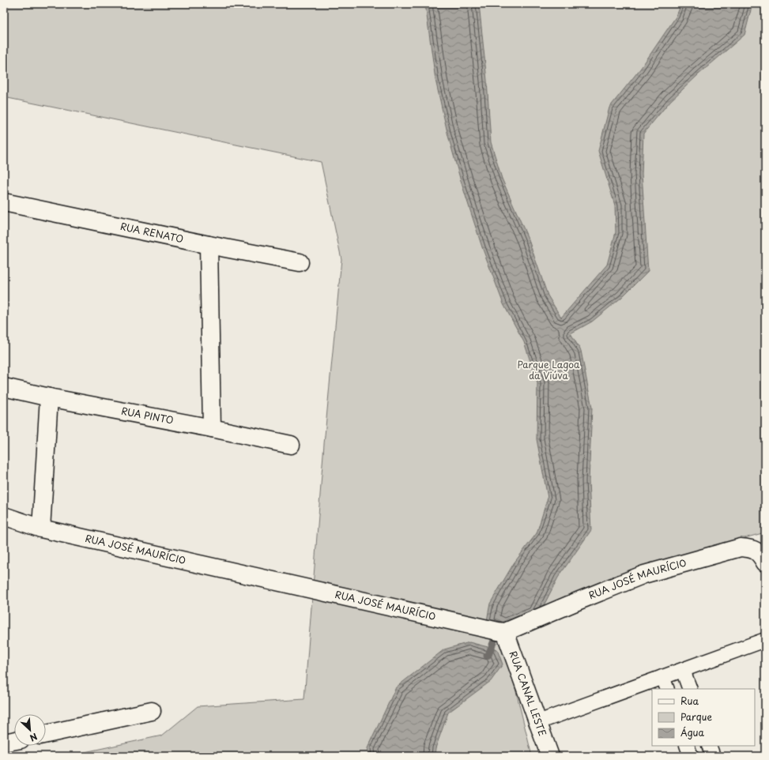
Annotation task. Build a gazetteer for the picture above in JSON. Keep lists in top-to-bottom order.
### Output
{
  "streets": {
    "street": [
      "RUA RENATO",
      "RUA PINTO",
      "RUA JOSÉ MAURÍCIO",
      "RUA CANAL LESTE"
    ]
  },
  "crossings": [
    ["RUA JOSÉ MAURÍCIO", "RUA CANAL LESTE"]
  ],
  "parks": ["Parque Lagoa da Viúva"],
  "legend": ["Rua", "Parque", "Água"],
  "north": "bottom right"
}
